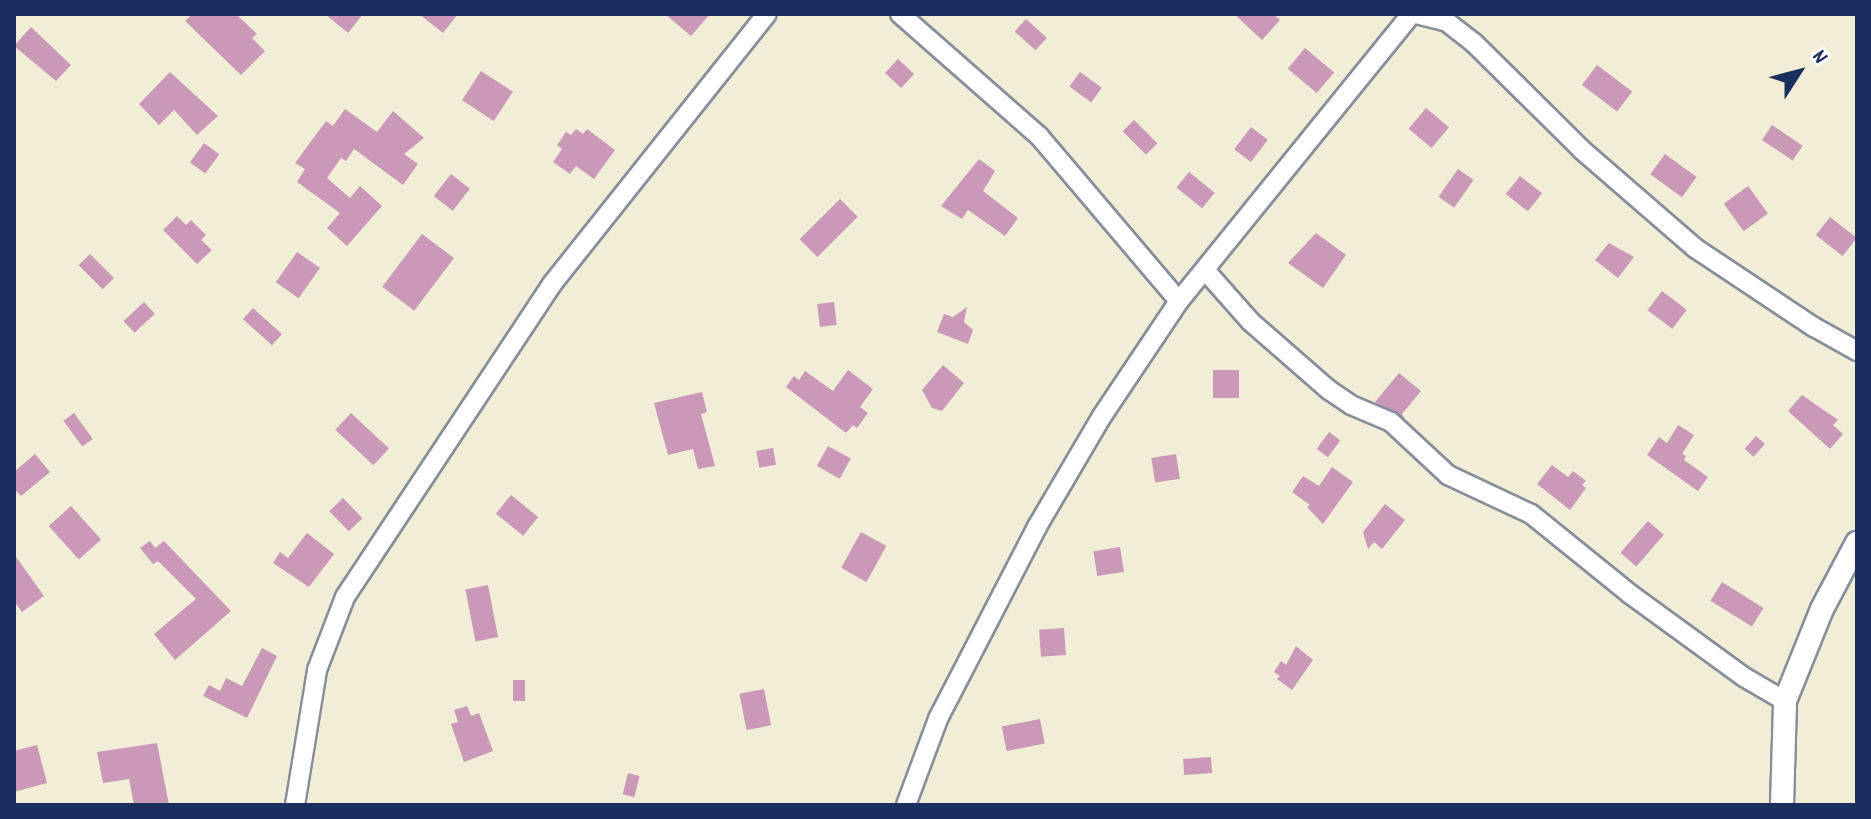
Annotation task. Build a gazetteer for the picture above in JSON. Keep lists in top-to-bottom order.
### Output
{
  "north": "top right"
}
